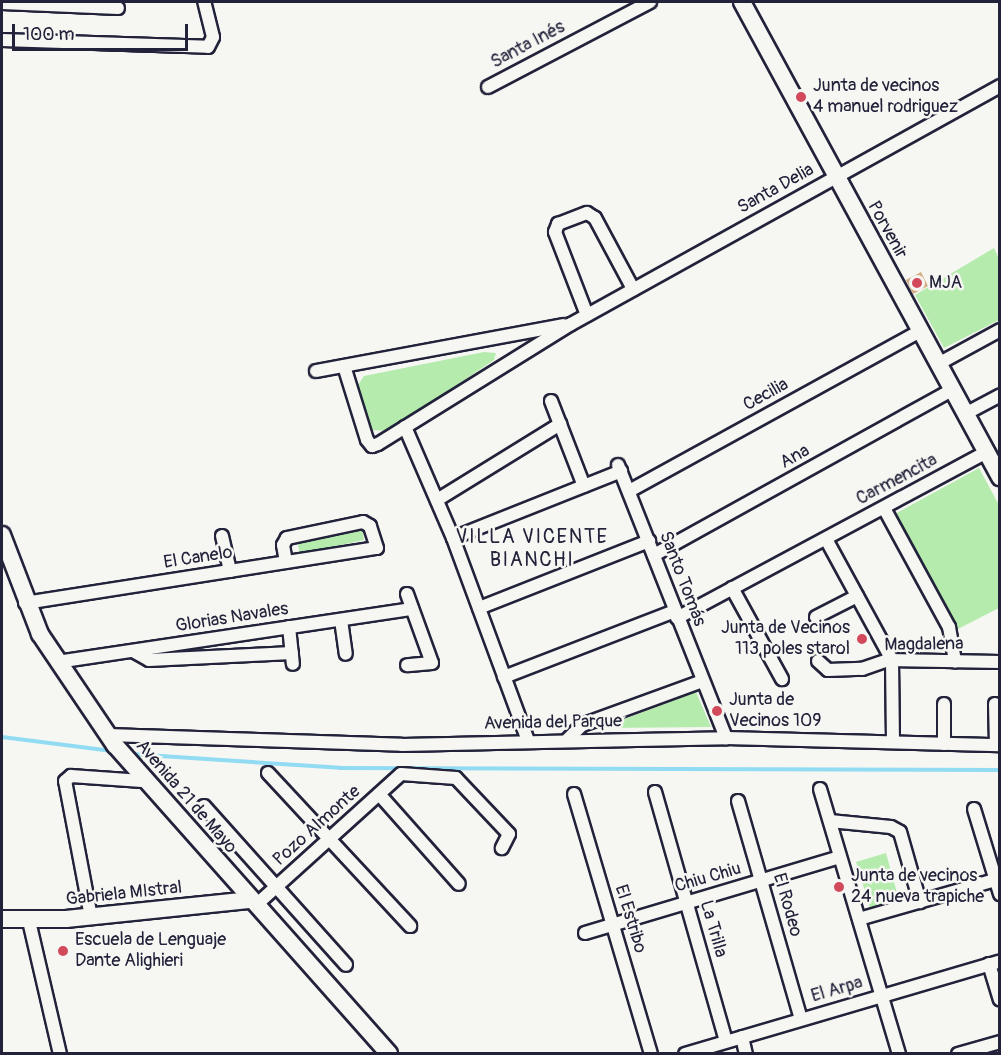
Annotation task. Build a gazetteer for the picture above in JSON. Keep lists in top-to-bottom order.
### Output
{
  "streets": {
    "street": [
      "Santa Inés",
      "Santa Delia",
      "Porvenir",
      "Cecilia",
      "Ana",
      "Carmencita",
      "El Canelo",
      "Santo Tomás",
      "Glorias Navales",
      "Magdalena",
      "Avenida del Parque",
      "Avenida 21 de Mayo",
      "Pozo Almonte",
      "Chiu Chiu",
      "Gabriela MIstral",
      "El Rodeo",
      "El Estribo",
      "La Trilla",
      "El Arpa"
    ]
  },
  "crossings": [
    ["Santa Delia", "Porvenir"],
    ["Porvenir", "Cecilia"],
    ["Porvenir", "Ana"],
    ["Porvenir", "Carmencita"],
    ["Cecilia", "Santo Tomás"],
    ["Ana", "Santo Tomás"],
    ["Carmencita", "Santo Tomás"],
    ["El Canelo", "Avenida 21 de Mayo"],
    ["Santo Tomás", "Avenida del Parque"],
    ["Glorias Navales", "Avenida 21 de Mayo"],
    ["Avenida del Parque", "Avenida 21 de Mayo"],
    ["Avenida 21 de Mayo", "Pozo Almonte"],
    ["Avenida 21 de Mayo", "Gabriela MIstral"],
    ["Pozo Almonte", "Gabriela MIstral"],
    ["Chiu Chiu", "El Rodeo"],
    ["Chiu Chiu", "El Estribo"],
    ["Chiu Chiu", "La Trilla"],
    ["El Rodeo", "El Arpa"],
    ["La Trilla", "El Arpa"]
  ],
  "districts": ["VILLA VICENTE BIANCHI"],
  "places": [
    "Junta de vecinos 4 manuel rodriguez",
    "MJA",
    "Junta de Vecinos 113 poles starol",
    "Junta de Vecinos 109",
    "Junta de vecinos 24 nueva trapiche",
    "Escuela de Lenguaje Dante Alighieri"
  ],
  "scale_bar": "100 m"
}
